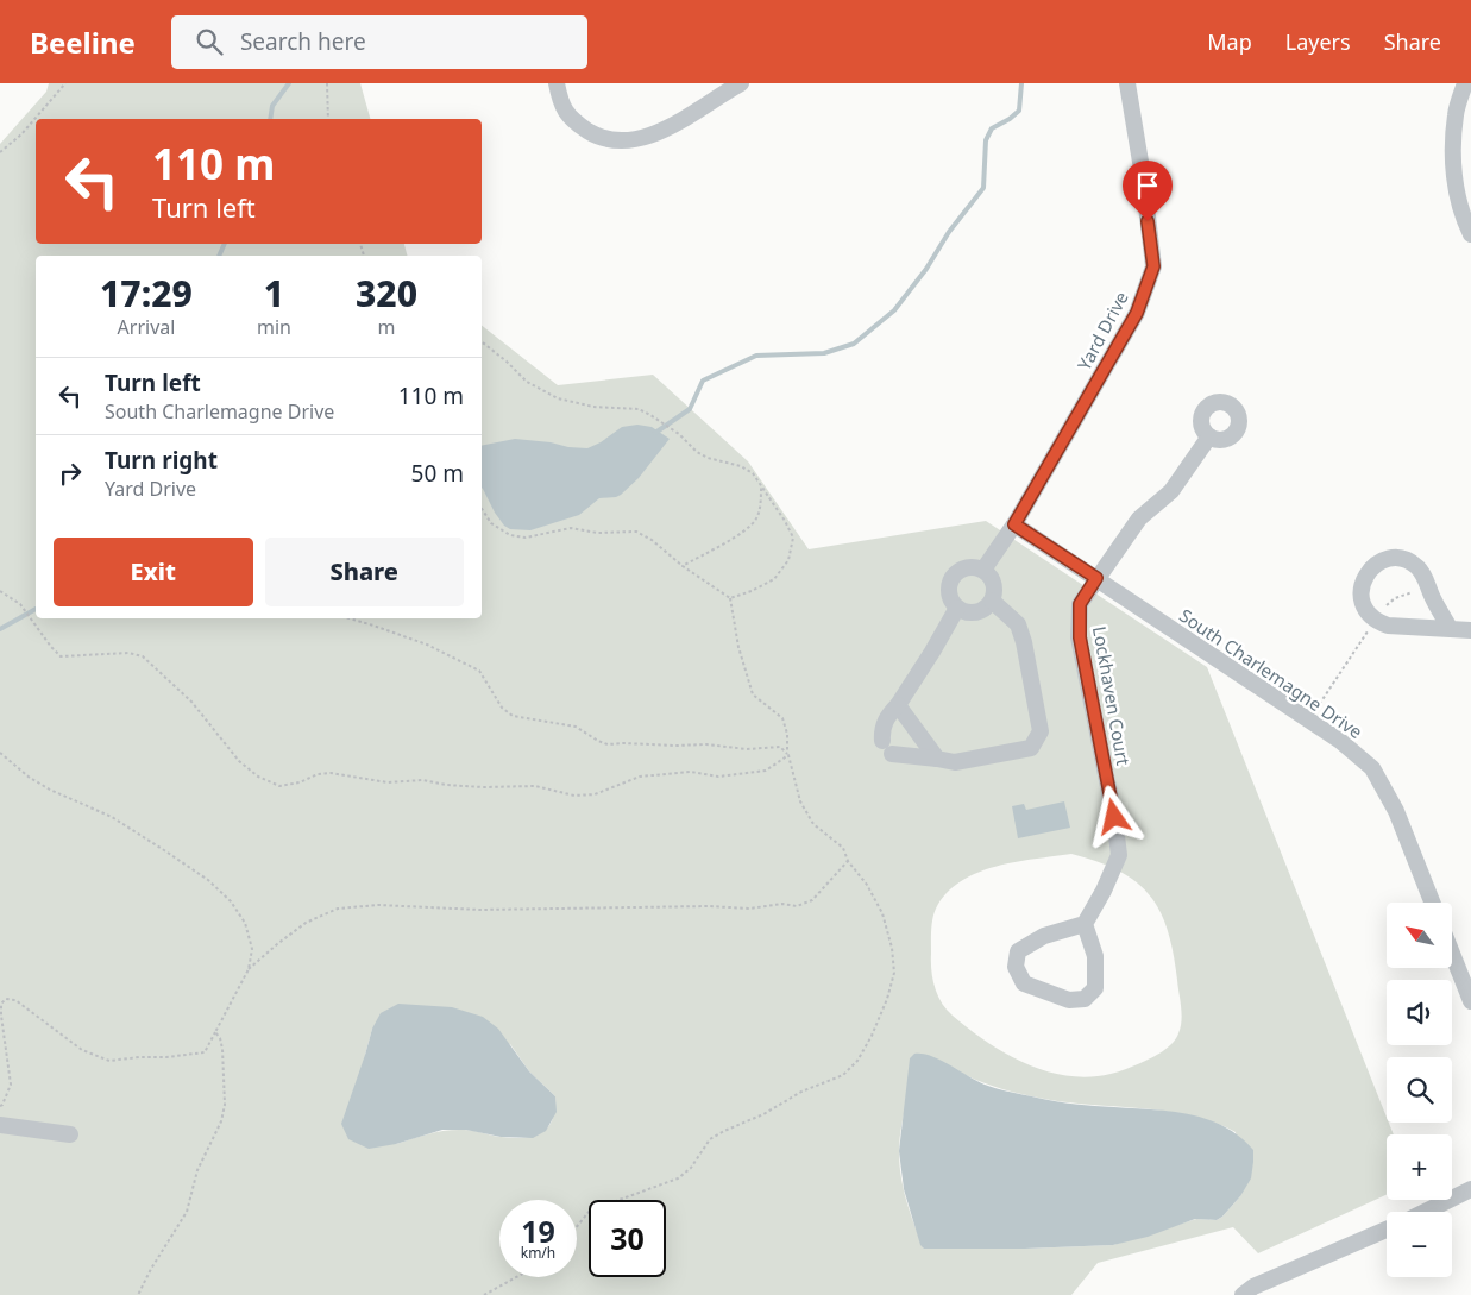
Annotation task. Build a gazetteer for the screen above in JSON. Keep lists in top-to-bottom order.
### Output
{
  "streets": {
    "street": ["Yard Drive", "South Charlemagne Drive", "Lockhaven Court"]
  },
  "crossings": [
    ["Yard Drive", "South Charlemagne Drive"],
    ["South Charlemagne Drive", "Lockhaven Court"]
  ],
  "north": "top left",
  "page": {
    "header": "Beeline",
    "search": "Search here",
    "nav": ["Map", "Layers", "Share"],
    "turn": ["110 m", "Turn left"],
    "eta": [
      "17:29",
      "Arrival",
      "1",
      "min",
      "320",
      "m"
    ],
    "list": [
      {
        "name": "Turn left",
        "note": "South Charlemagne Drive",
        "value": "110 m"
      },
      {
        "name": "Turn right",
        "note": "Yard Drive",
        "value": "50 m"
      }
    ],
    "buttons": ["Exit", "Share"],
    "map_buttons": ["+", "−"],
    "speed": "19 km/h",
    "limit": "30"
  }
}
